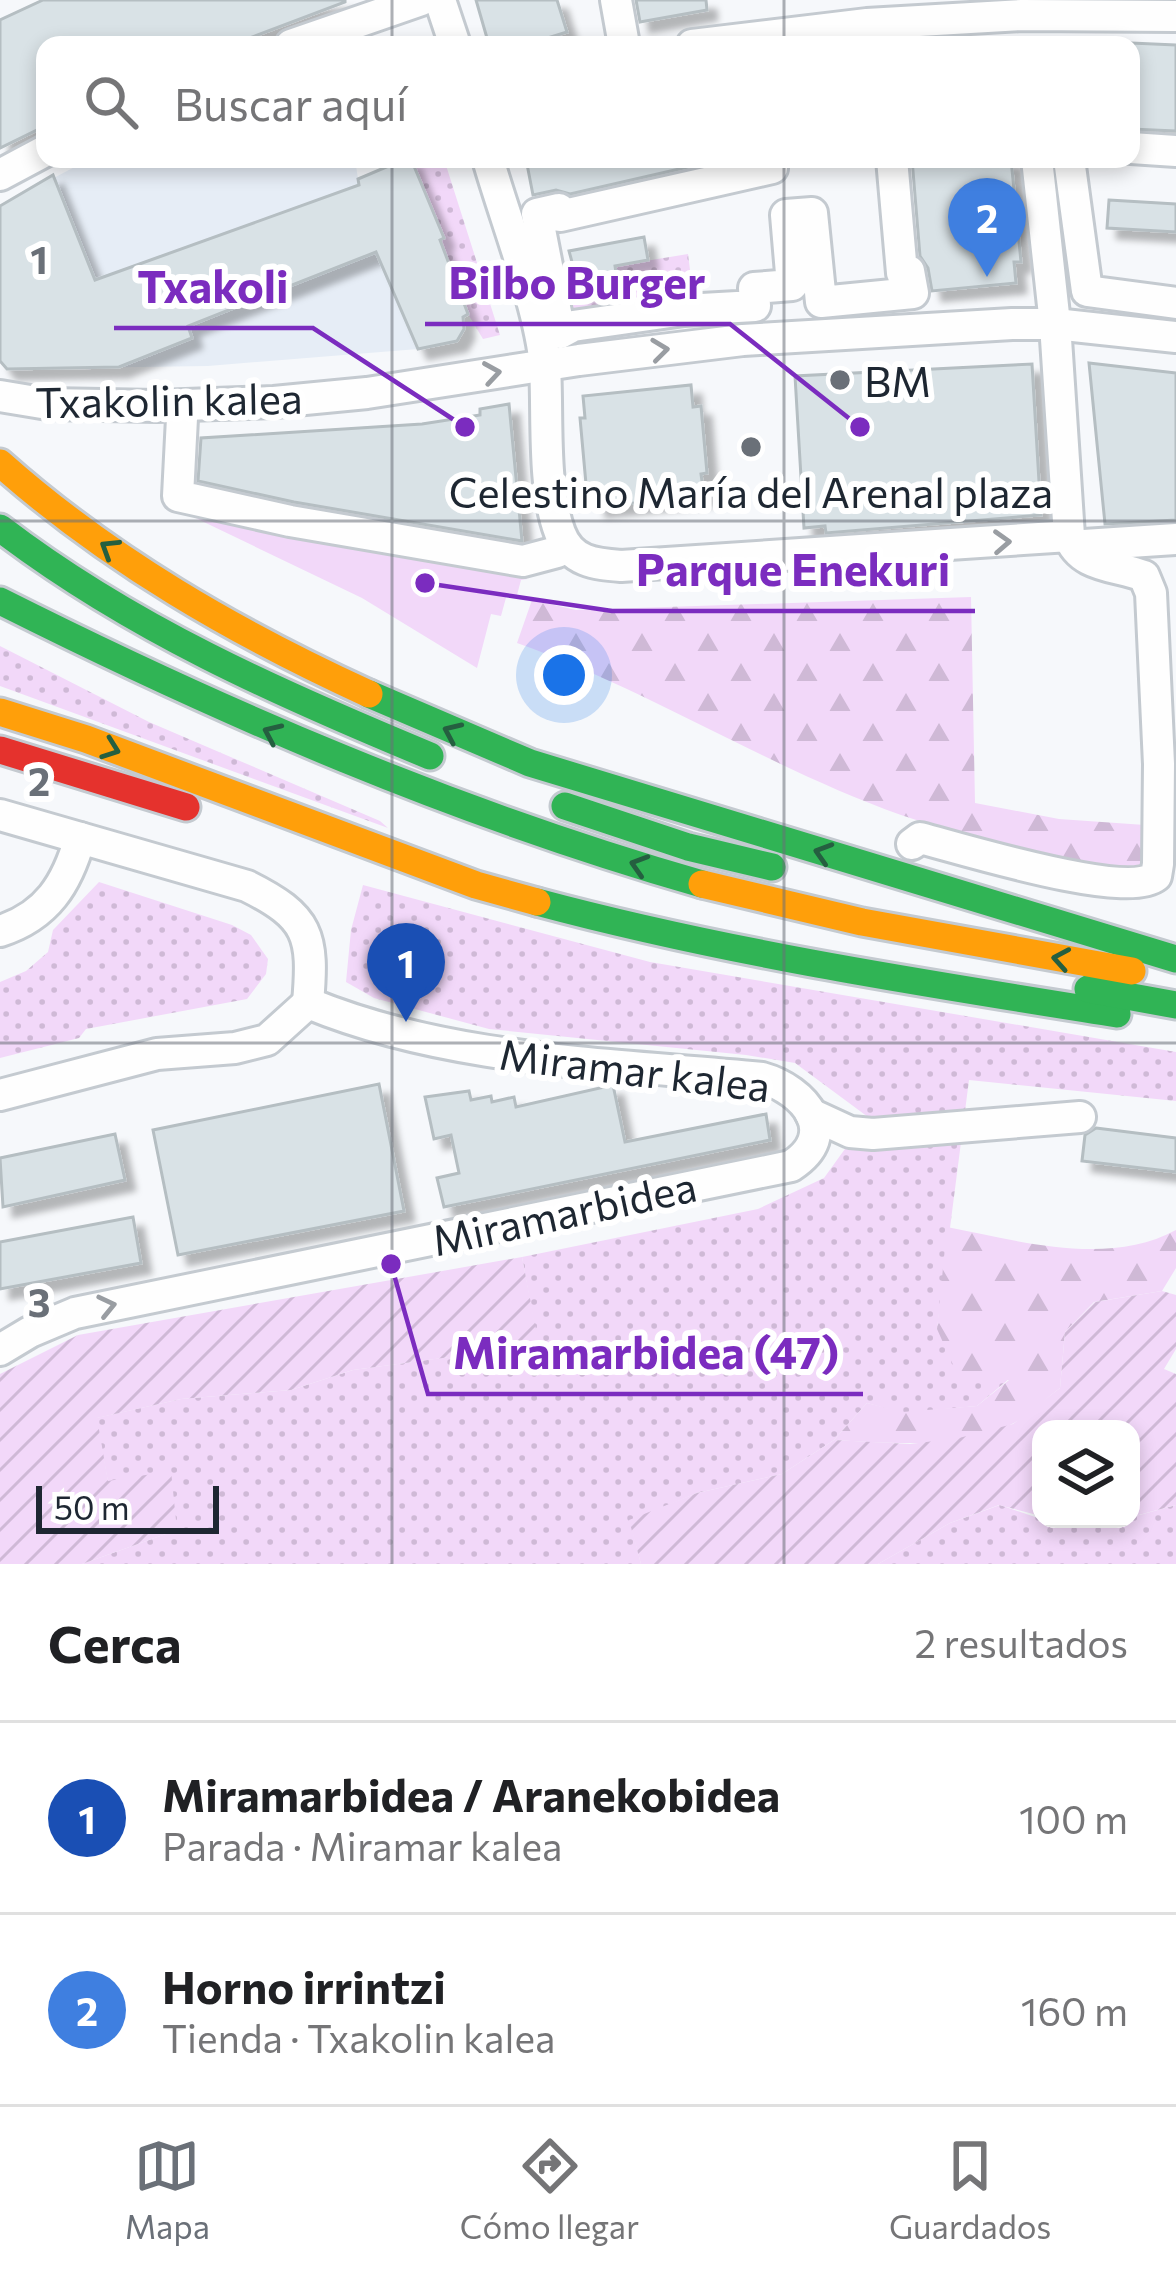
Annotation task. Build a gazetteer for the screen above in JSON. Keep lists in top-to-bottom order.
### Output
{
  "streets": {
    "street": ["Txakolin kalea", "Miramar kalea", "Miramarbidea"]
  },
  "crossings": [
    ["Miramar kalea", "Miramarbidea"]
  ],
  "one_way": ["Txakolin kalea"],
  "places": [
    "BM",
    "Txakoli",
    "Bilbo Burger",
    "Celestino María del Arenal plaza",
    "Parque Enekuri",
    "Miramarbidea (47)"
  ],
  "scale_bar": "50 m",
  "page": {
    "search": "Buscar aquí",
    "pins": ["2", "1"],
    "scale": "50 m",
    "heading": ["Cerca", "2 resultados"],
    "list": [
      {
        "mark": "1",
        "name": "Miramarbidea / Aranekobidea",
        "note": "Parada · Miramar kalea",
        "value": "100 m"
      },
      {
        "mark": "2",
        "name": "Horno irrintzi",
        "note": "Tienda · Txakolin kalea",
        "value": "160 m"
      }
    ],
    "nav": ["Mapa", "Cómo llegar", "Guardados"]
  },
  "grid": {
    "rows": ["1", "2", "3"]
  }
}
